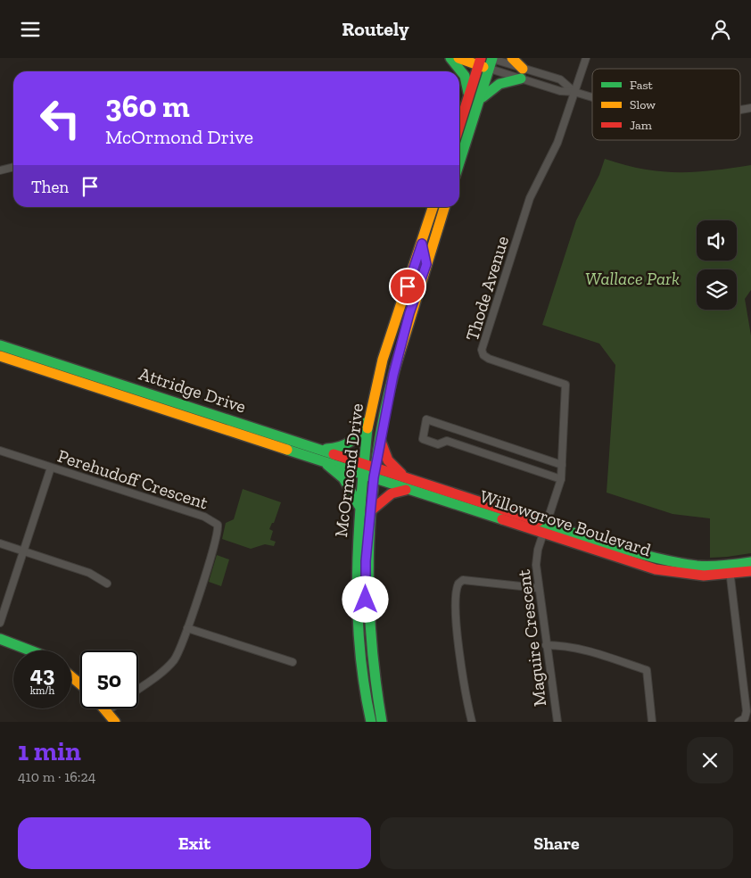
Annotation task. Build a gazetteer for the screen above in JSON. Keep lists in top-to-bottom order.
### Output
{
  "streets": {
    "main road": ["Attridge Drive", "McOrmond Drive", "Willowgrove Boulevard"],
    "street": ["Thode Avenue", "Perehudoff Crescent", "Maguire Crescent"]
  },
  "crossings": [
    ["Thode Avenue", "Willowgrove Boulevard"],
    ["Thode Avenue", "Maguire Crescent"],
    ["Attridge Drive", "McOrmond Drive"],
    ["Attridge Drive", "Willowgrove Boulevard"],
    ["McOrmond Drive", "Willowgrove Boulevard"],
    ["Willowgrove Boulevard", "Maguire Crescent"]
  ],
  "parks": ["Wallace Park"],
  "legend": ["Fast", "Slow", "Jam"],
  "page": {
    "header": "Routely",
    "turn": ["360 m", "McOrmond Drive"],
    "then": "Then",
    "speed": "43 km/h",
    "limit": "50",
    "heading": ["1 min", "410 m · 16:24"],
    "buttons": ["Exit", "Share"]
  }
}
